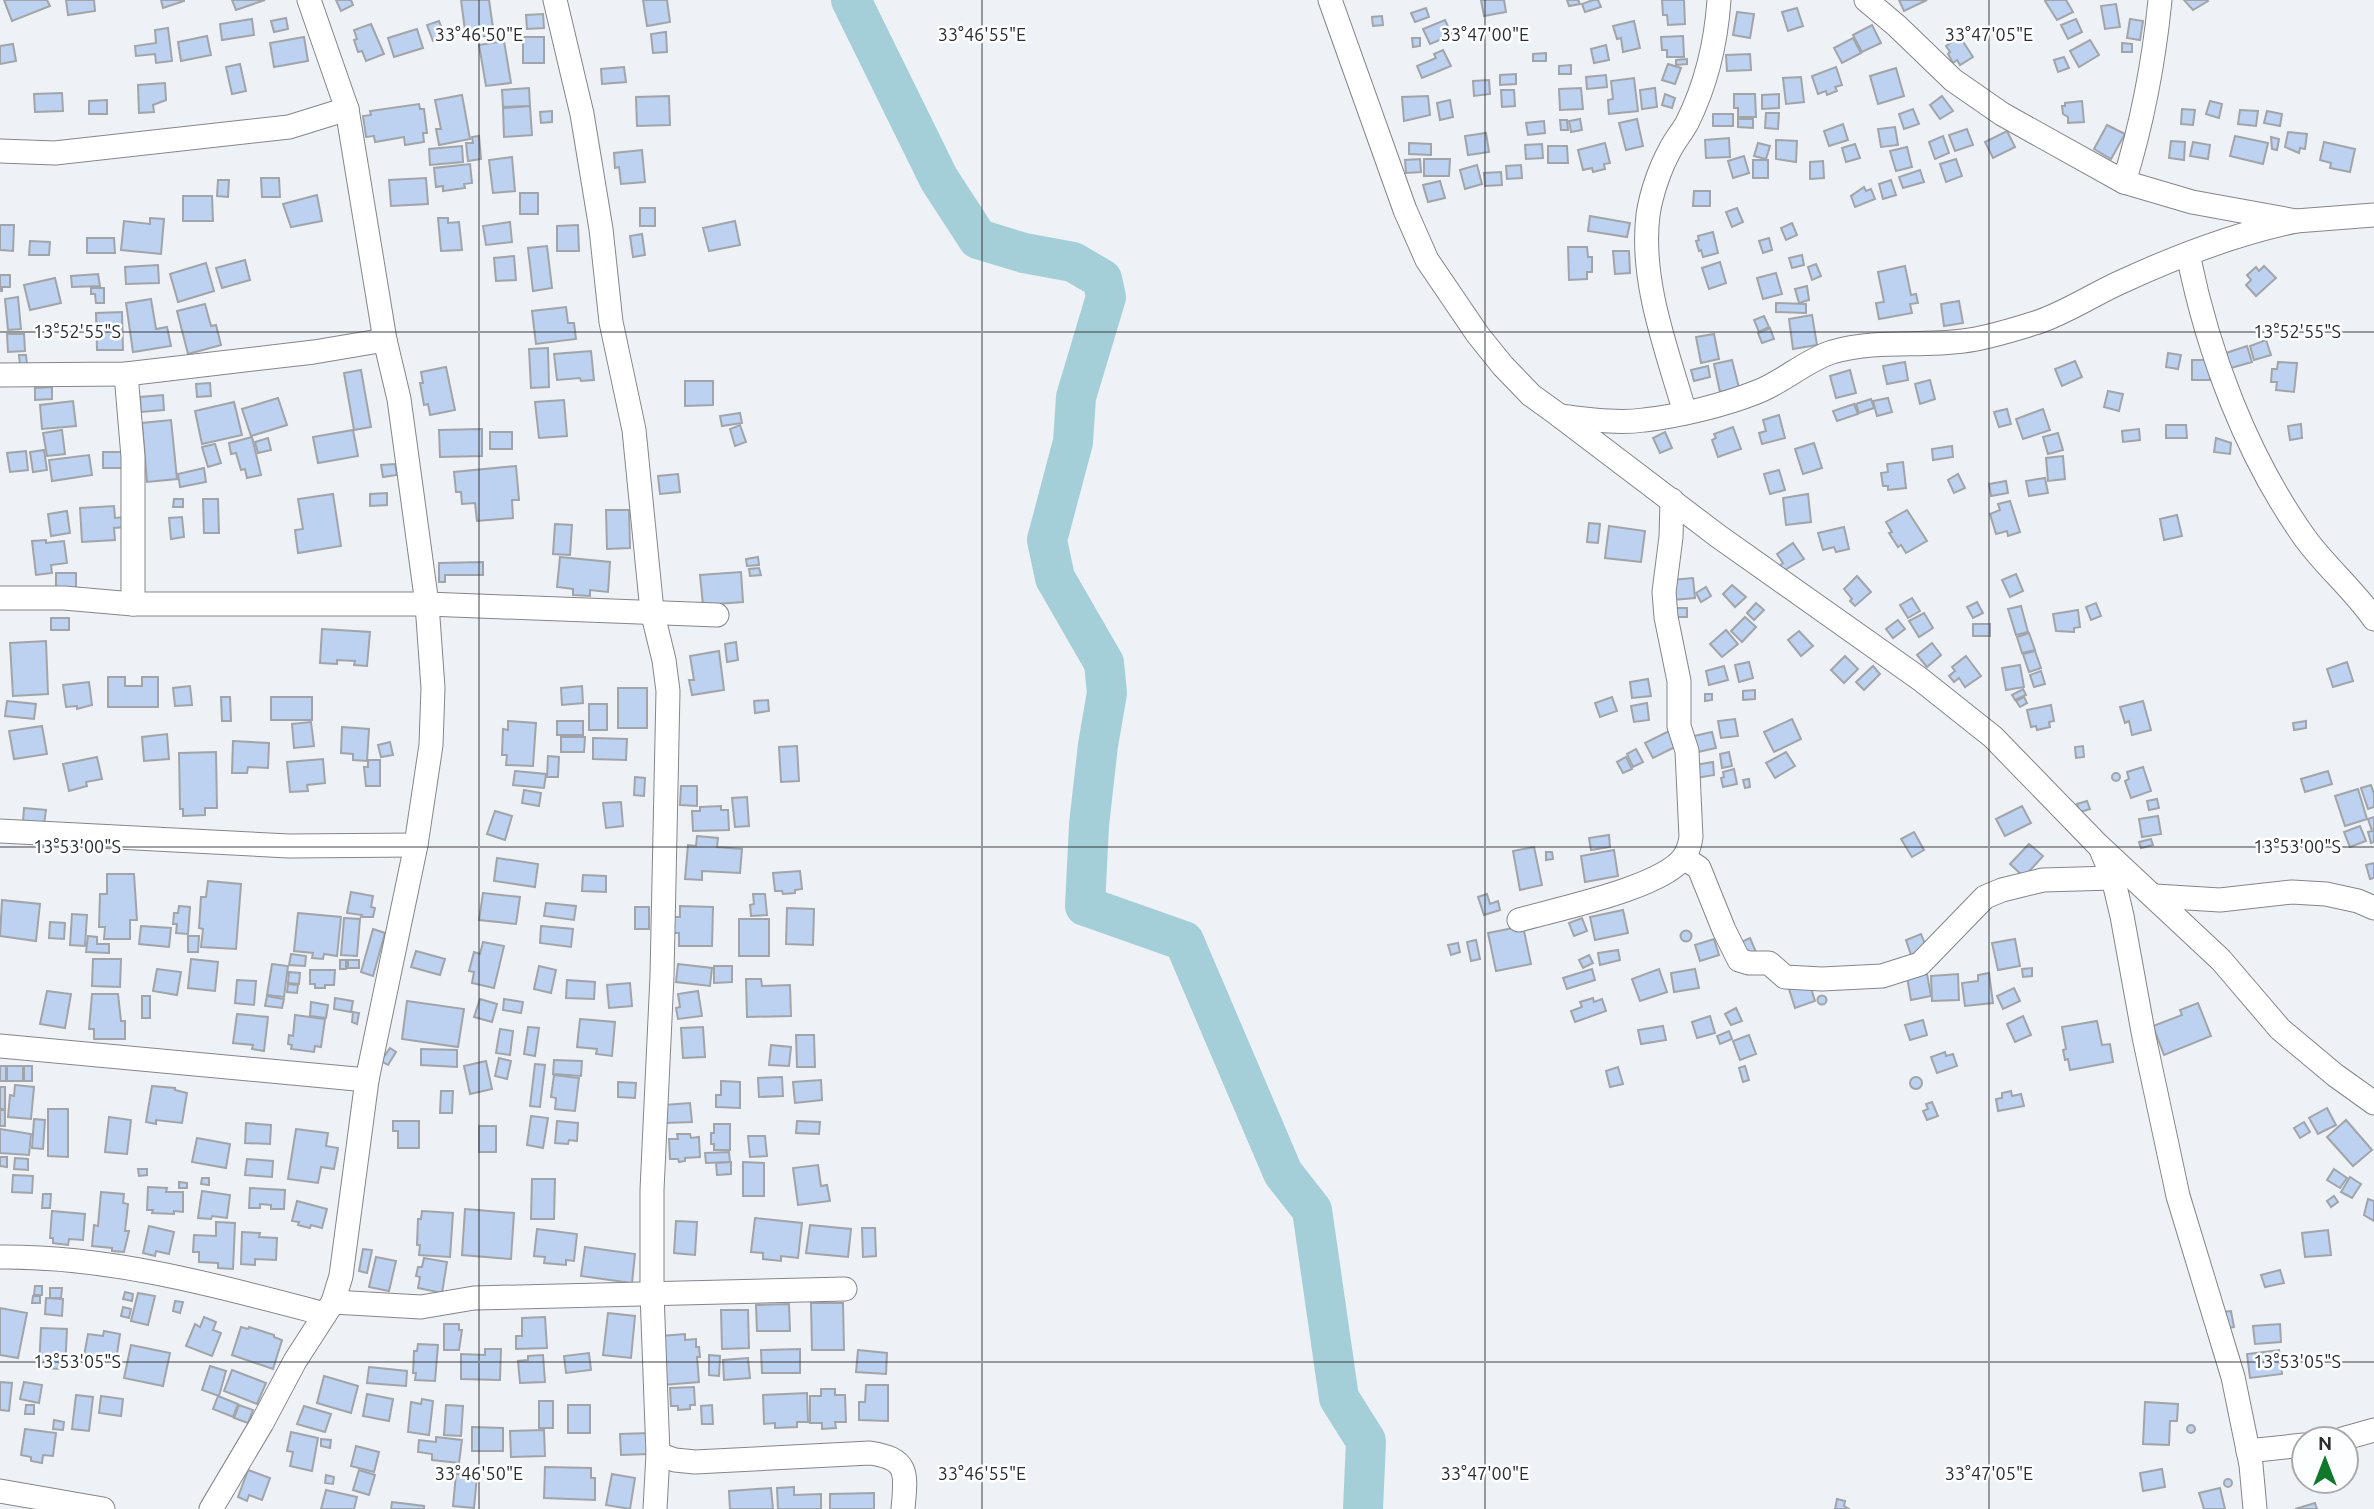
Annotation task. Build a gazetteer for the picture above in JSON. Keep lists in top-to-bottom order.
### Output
{
  "north": "top",
  "coordinates": [
    "33°46'50\"E",
    "33°46'55\"E",
    "33°47'00\"E",
    "33°47'05\"E",
    "13°52'55\"S",
    "13°53'00\"S",
    "13°53'05\"S"
  ]
}
